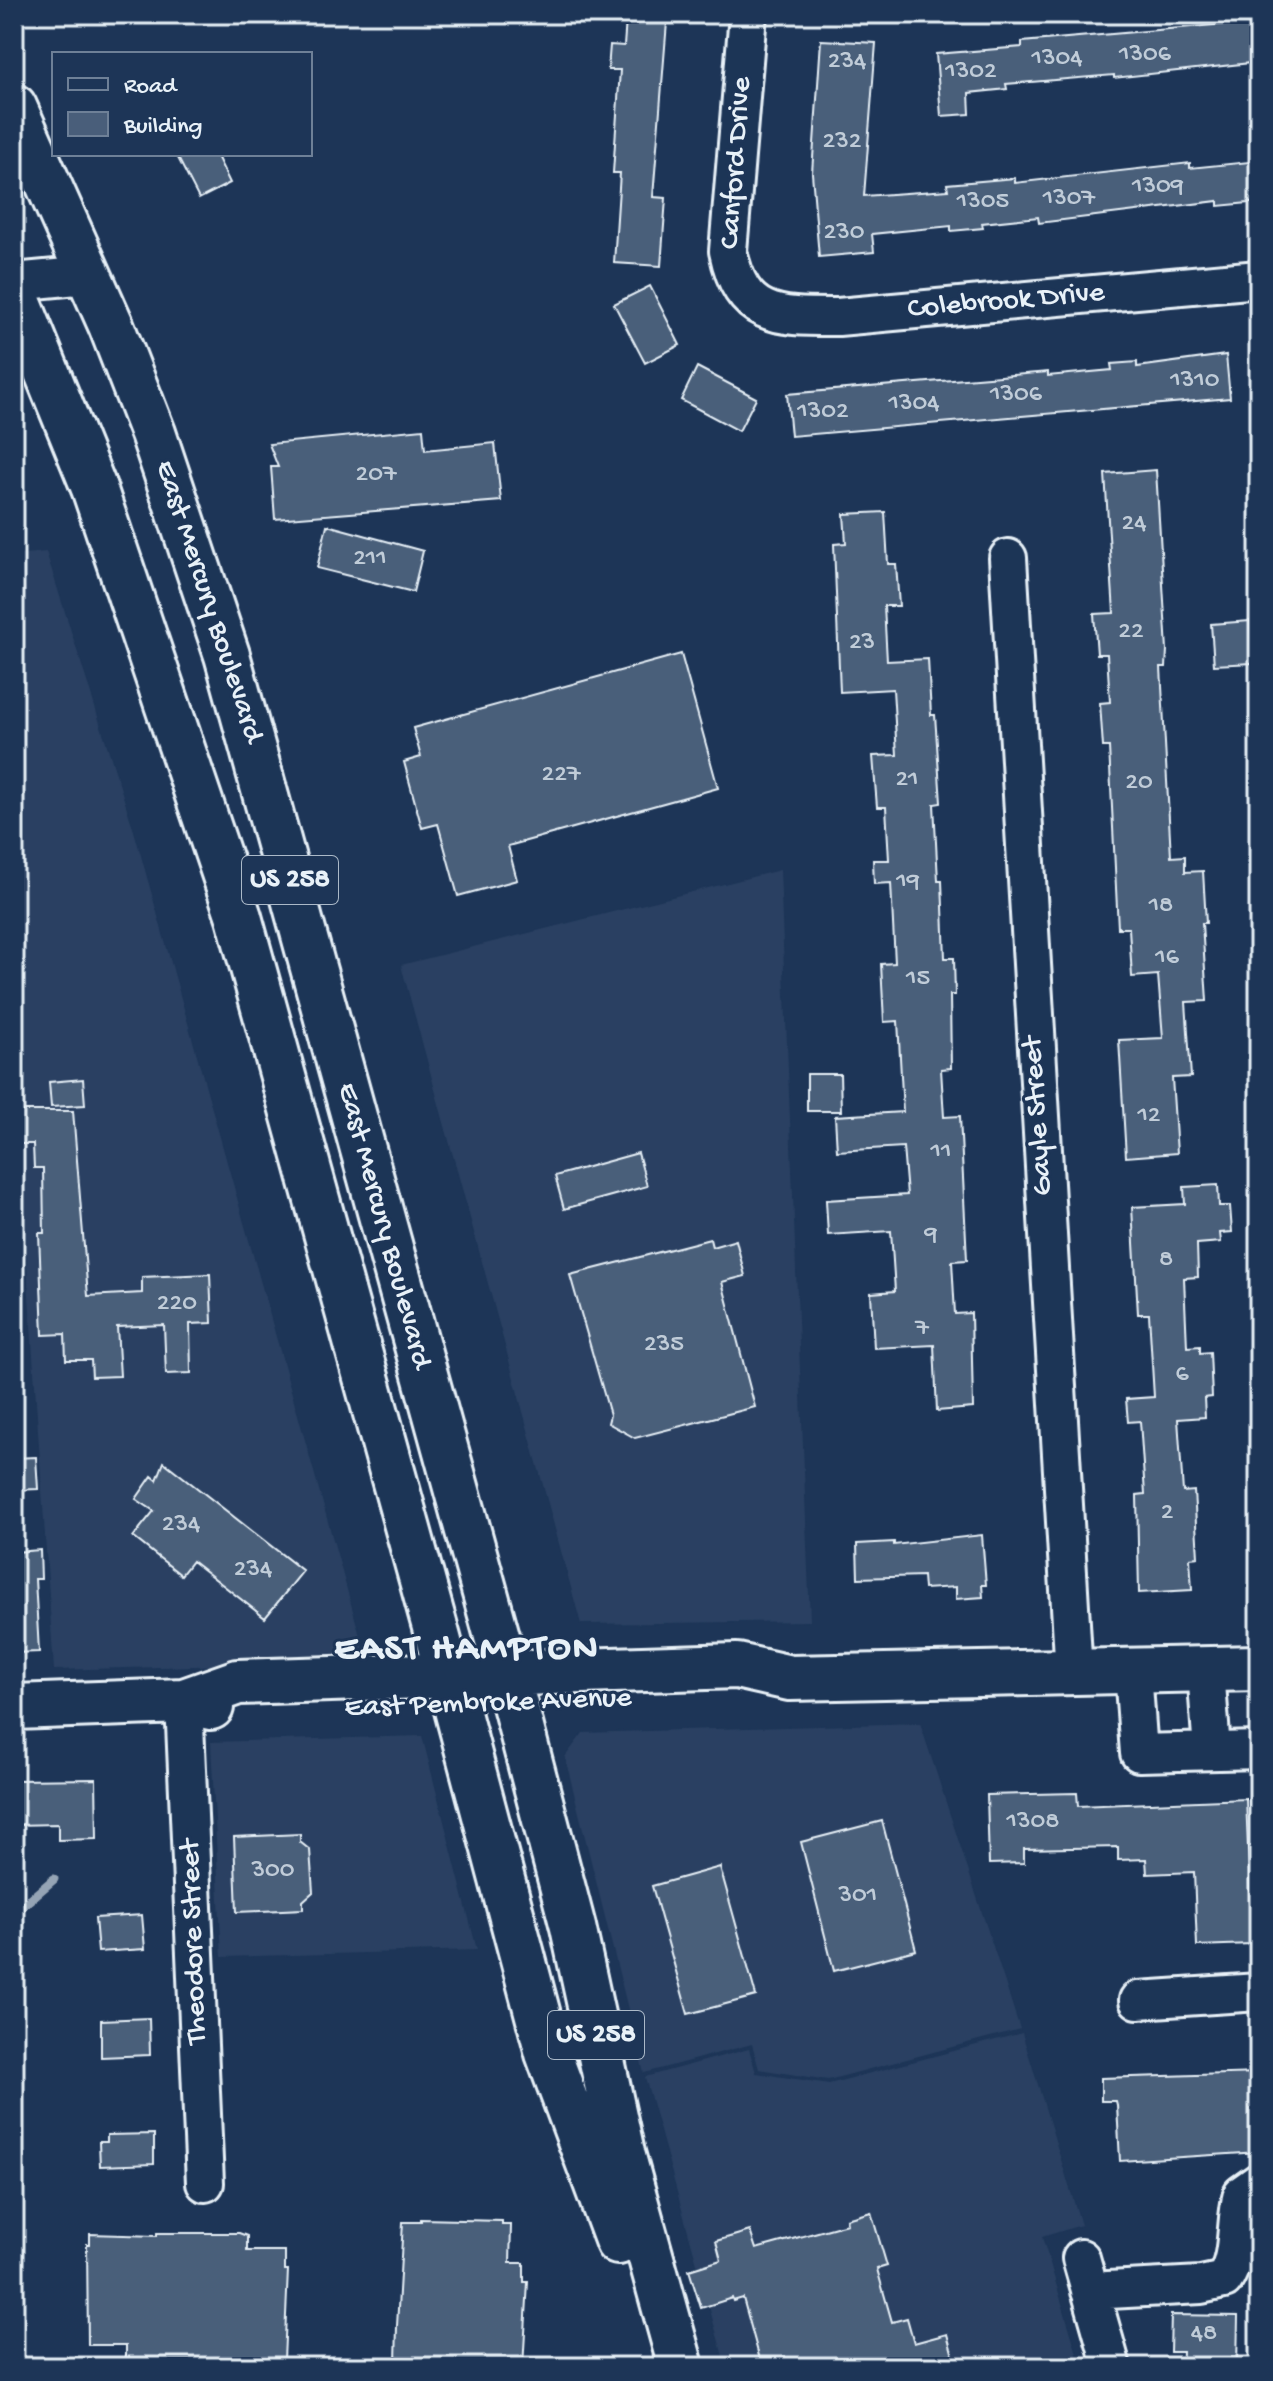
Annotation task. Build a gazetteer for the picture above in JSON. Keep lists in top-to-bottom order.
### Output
{
  "streets": {
    "main road": ["East Mercury Boulevard", "US 258", "East Pembroke Avenue"],
    "street": [
      "Canford Drive",
      "Colebrook Drive",
      "Gayle Street",
      "Theodore Street"
    ]
  },
  "crossings": [
    ["Canford Drive", "Colebrook Drive"],
    ["East Mercury Boulevard", "East Pembroke Avenue"],
    ["Gayle Street", "East Pembroke Avenue"],
    ["East Pembroke Avenue", "Theodore Street"]
  ],
  "districts": ["EAST HAMPTON"],
  "house_numbers": [
    "1306",
    "1304",
    "234",
    "1302",
    "232",
    "1309",
    "1307",
    "1305",
    "230",
    "1310",
    "1306",
    "1304",
    "1302",
    "207",
    "24",
    "211",
    "22",
    "23",
    "227",
    "21",
    "20",
    "19",
    "18",
    "16",
    "15",
    "12",
    "11",
    "9",
    "8",
    "220",
    "7",
    "235",
    "6",
    "2",
    "234",
    "234",
    "1308",
    "300",
    "301",
    "48"
  ],
  "legend": ["Road", "Building"]
}
